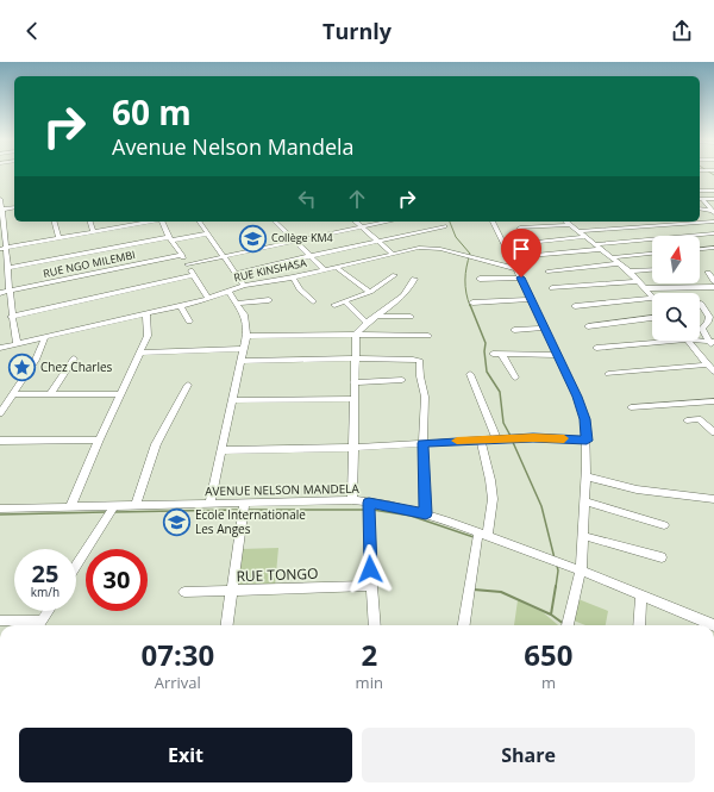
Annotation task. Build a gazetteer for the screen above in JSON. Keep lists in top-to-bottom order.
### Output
{
  "streets": {
    "street": [
      "RUE NGO MILEMBI",
      "RUE KINSHASA",
      "AVENUE NELSON MANDELA",
      "RUE TONGO"
    ]
  },
  "places": {
    "school or university": ["Collège KM4", "Ecole Internationale Les Anges"],
    "place": ["Chez Charles"]
  },
  "north": "top",
  "page": {
    "header": "Turnly",
    "turn": ["60 m", "Avenue Nelson Mandela"],
    "speed": "25 km/h",
    "limit": "30",
    "eta": [
      "07:30",
      "Arrival",
      "2",
      "min",
      "650",
      "m"
    ],
    "buttons": ["Exit", "Share"]
  }
}
